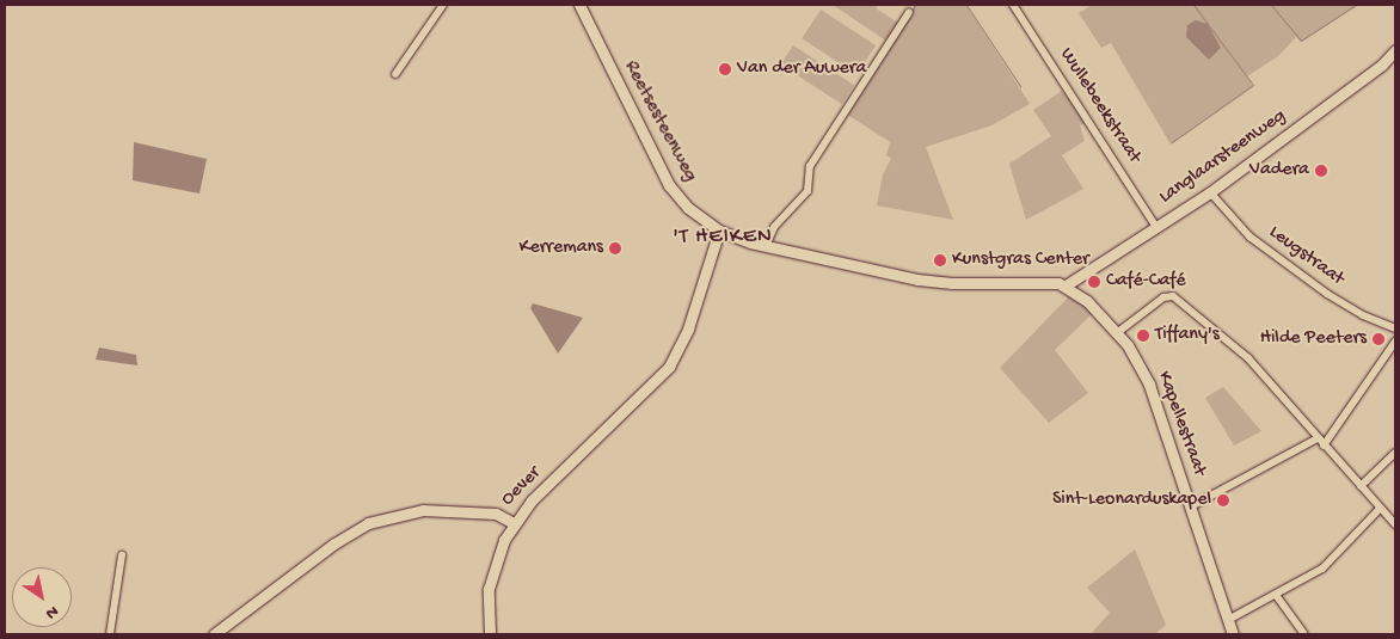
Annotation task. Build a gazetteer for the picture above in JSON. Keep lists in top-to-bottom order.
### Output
{
  "streets": {
    "street": [
      "Wullebeekstraat",
      "Reetsesteenweg",
      "Langlaarsteenweg",
      "Leugstraat",
      "Kapellestraat",
      "Oever"
    ]
  },
  "crossings": [
    ["Wullebeekstraat", "Langlaarsteenweg"],
    ["Reetsesteenweg", "Langlaarsteenweg"],
    ["Reetsesteenweg", "Kapellestraat"],
    ["Reetsesteenweg", "Oever"],
    ["Langlaarsteenweg", "Leugstraat"],
    ["Langlaarsteenweg", "Kapellestraat"]
  ],
  "districts": ["'T HEIKEN"],
  "places": [
    "Van der Auwera",
    "Vadera",
    "Kerremans",
    "Kunstgras Center",
    "Café-Café",
    "Tiffany's",
    "Hilde Peeters",
    "Sint-Leonarduskapel"
  ],
  "north": "bottom right"
}
